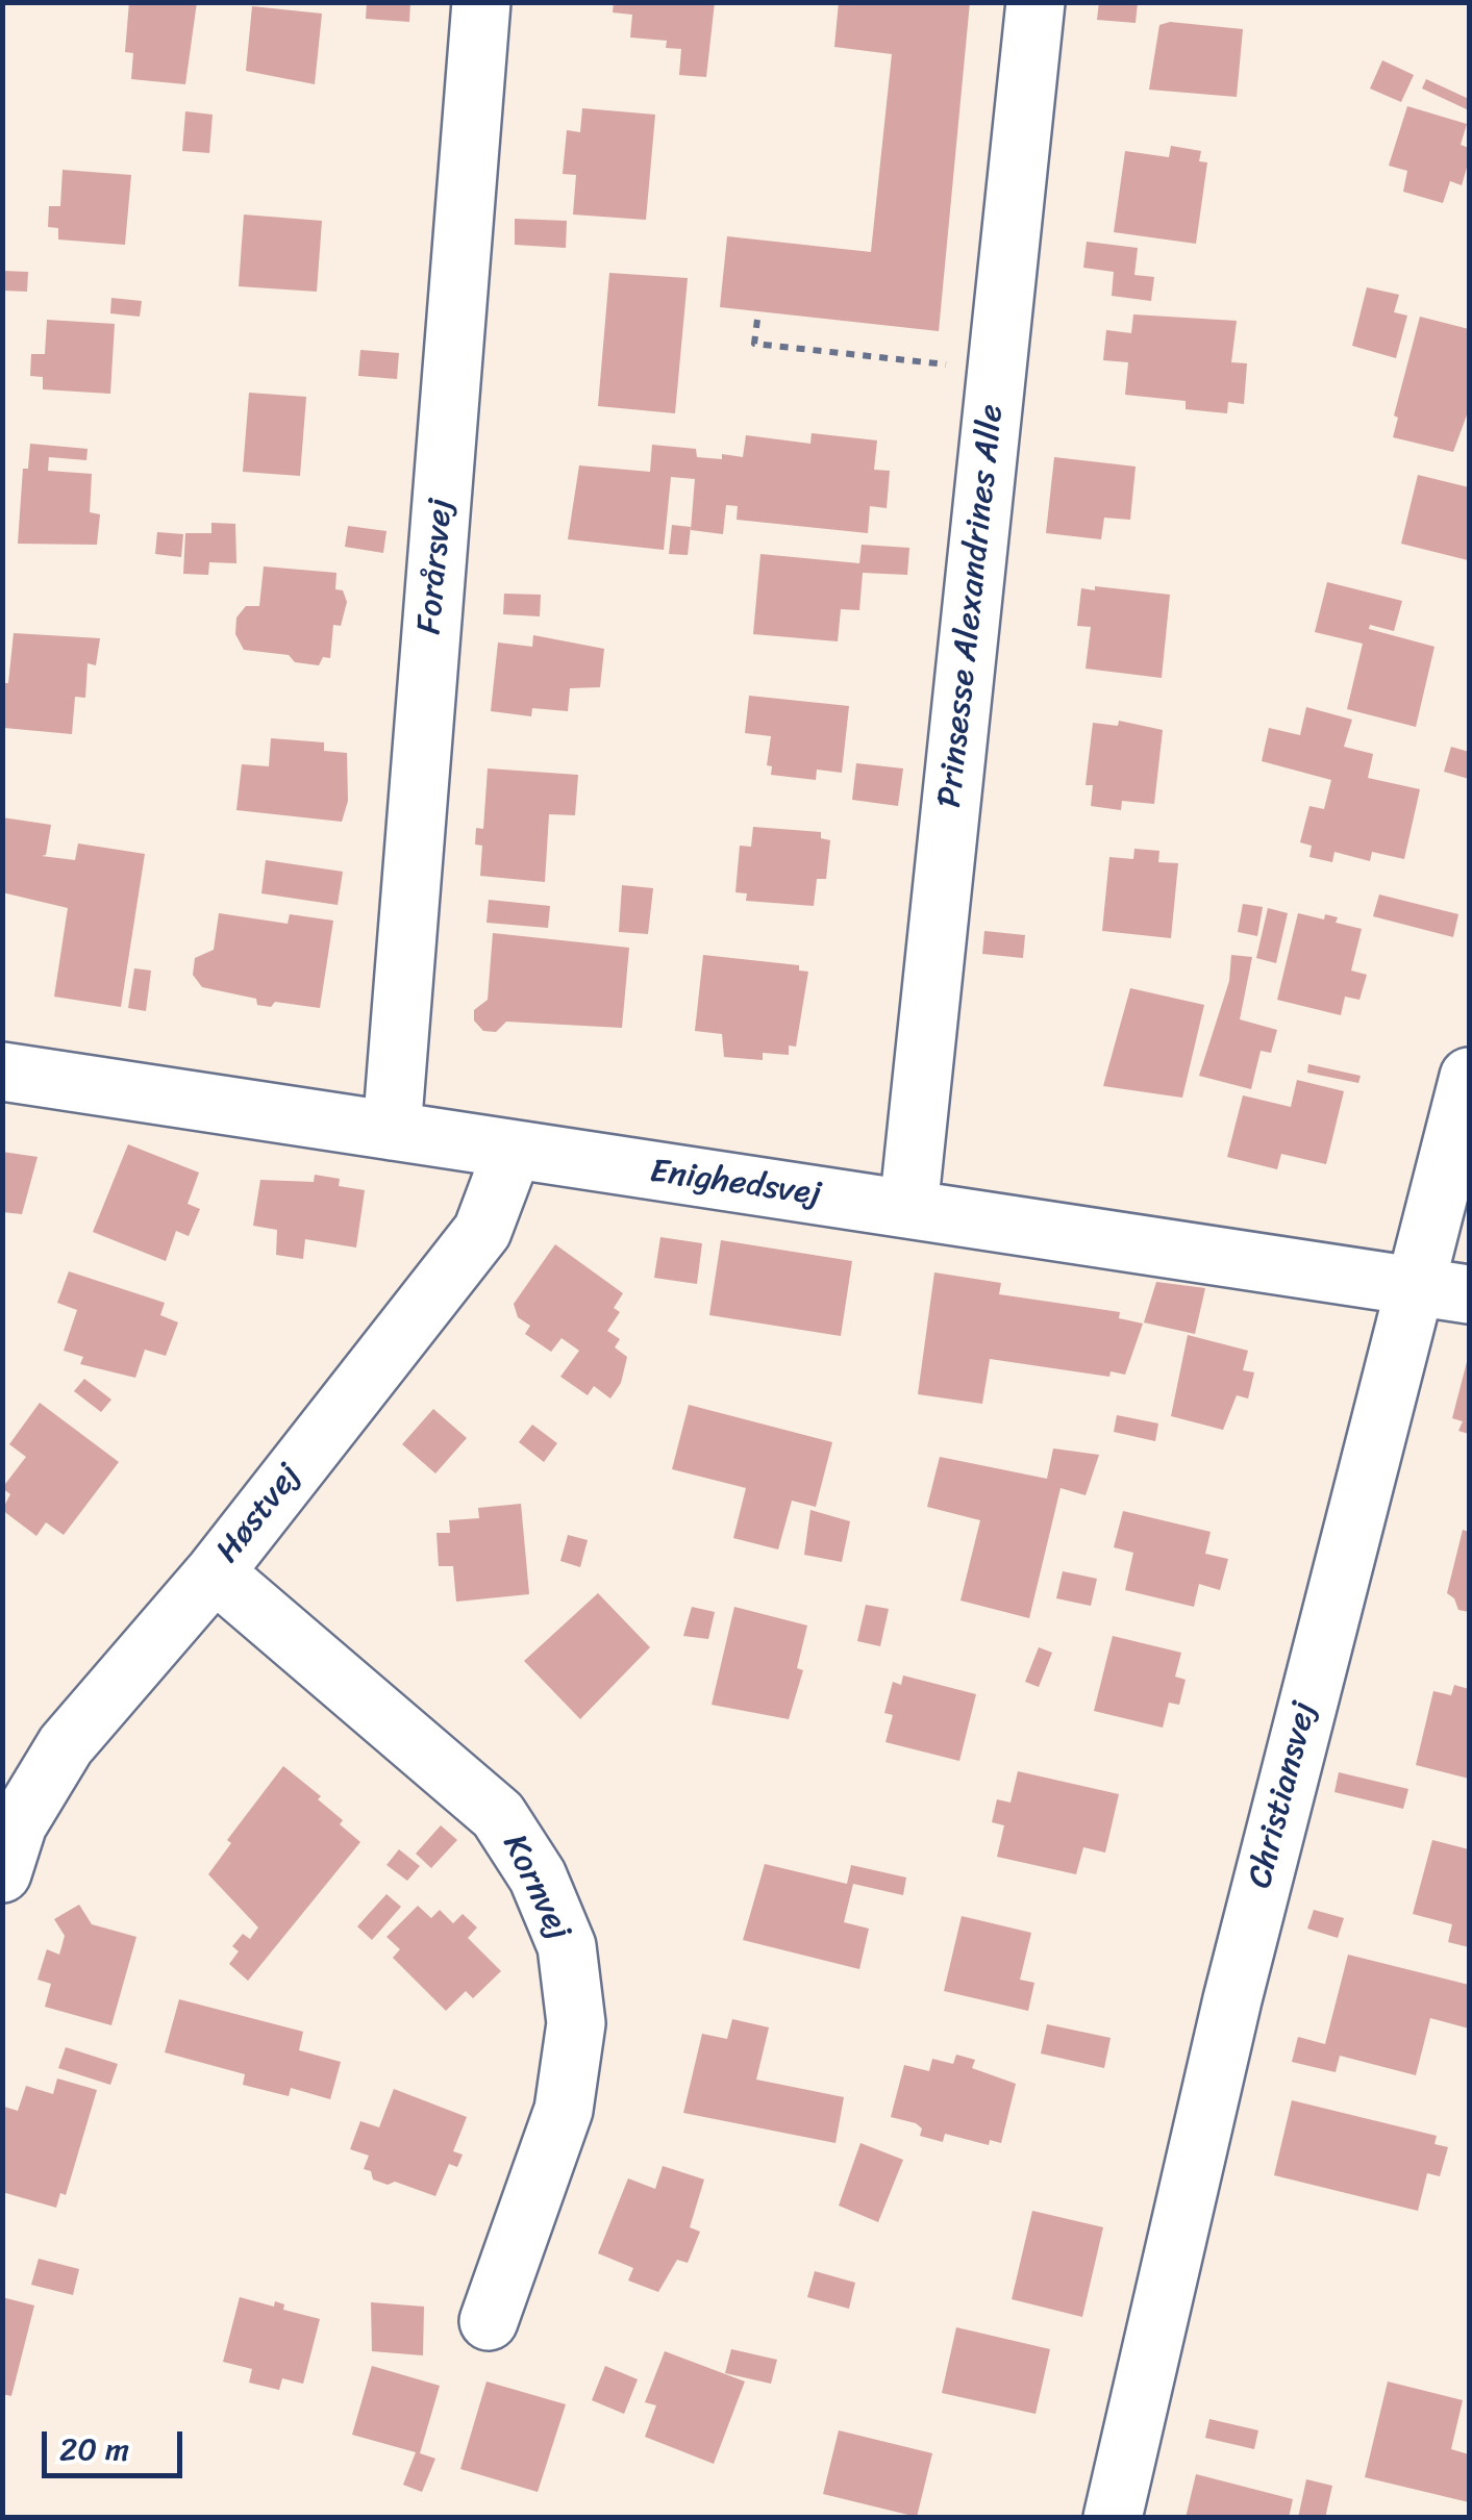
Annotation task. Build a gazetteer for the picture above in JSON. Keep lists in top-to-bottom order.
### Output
{
  "streets": {
    "street": [
      "Forårsvej",
      "Prinsesse Alexandrines Alle",
      "Enighedsvej",
      "Høstvej",
      "Christiansvej",
      "Kornvej"
    ]
  },
  "crossings": [
    ["Forårsvej", "Enighedsvej"],
    ["Prinsesse Alexandrines Alle", "Enighedsvej"],
    ["Enighedsvej", "Høstvej"],
    ["Enighedsvej", "Christiansvej"],
    ["Høstvej", "Kornvej"]
  ],
  "scale_bar": "20 m"
}
